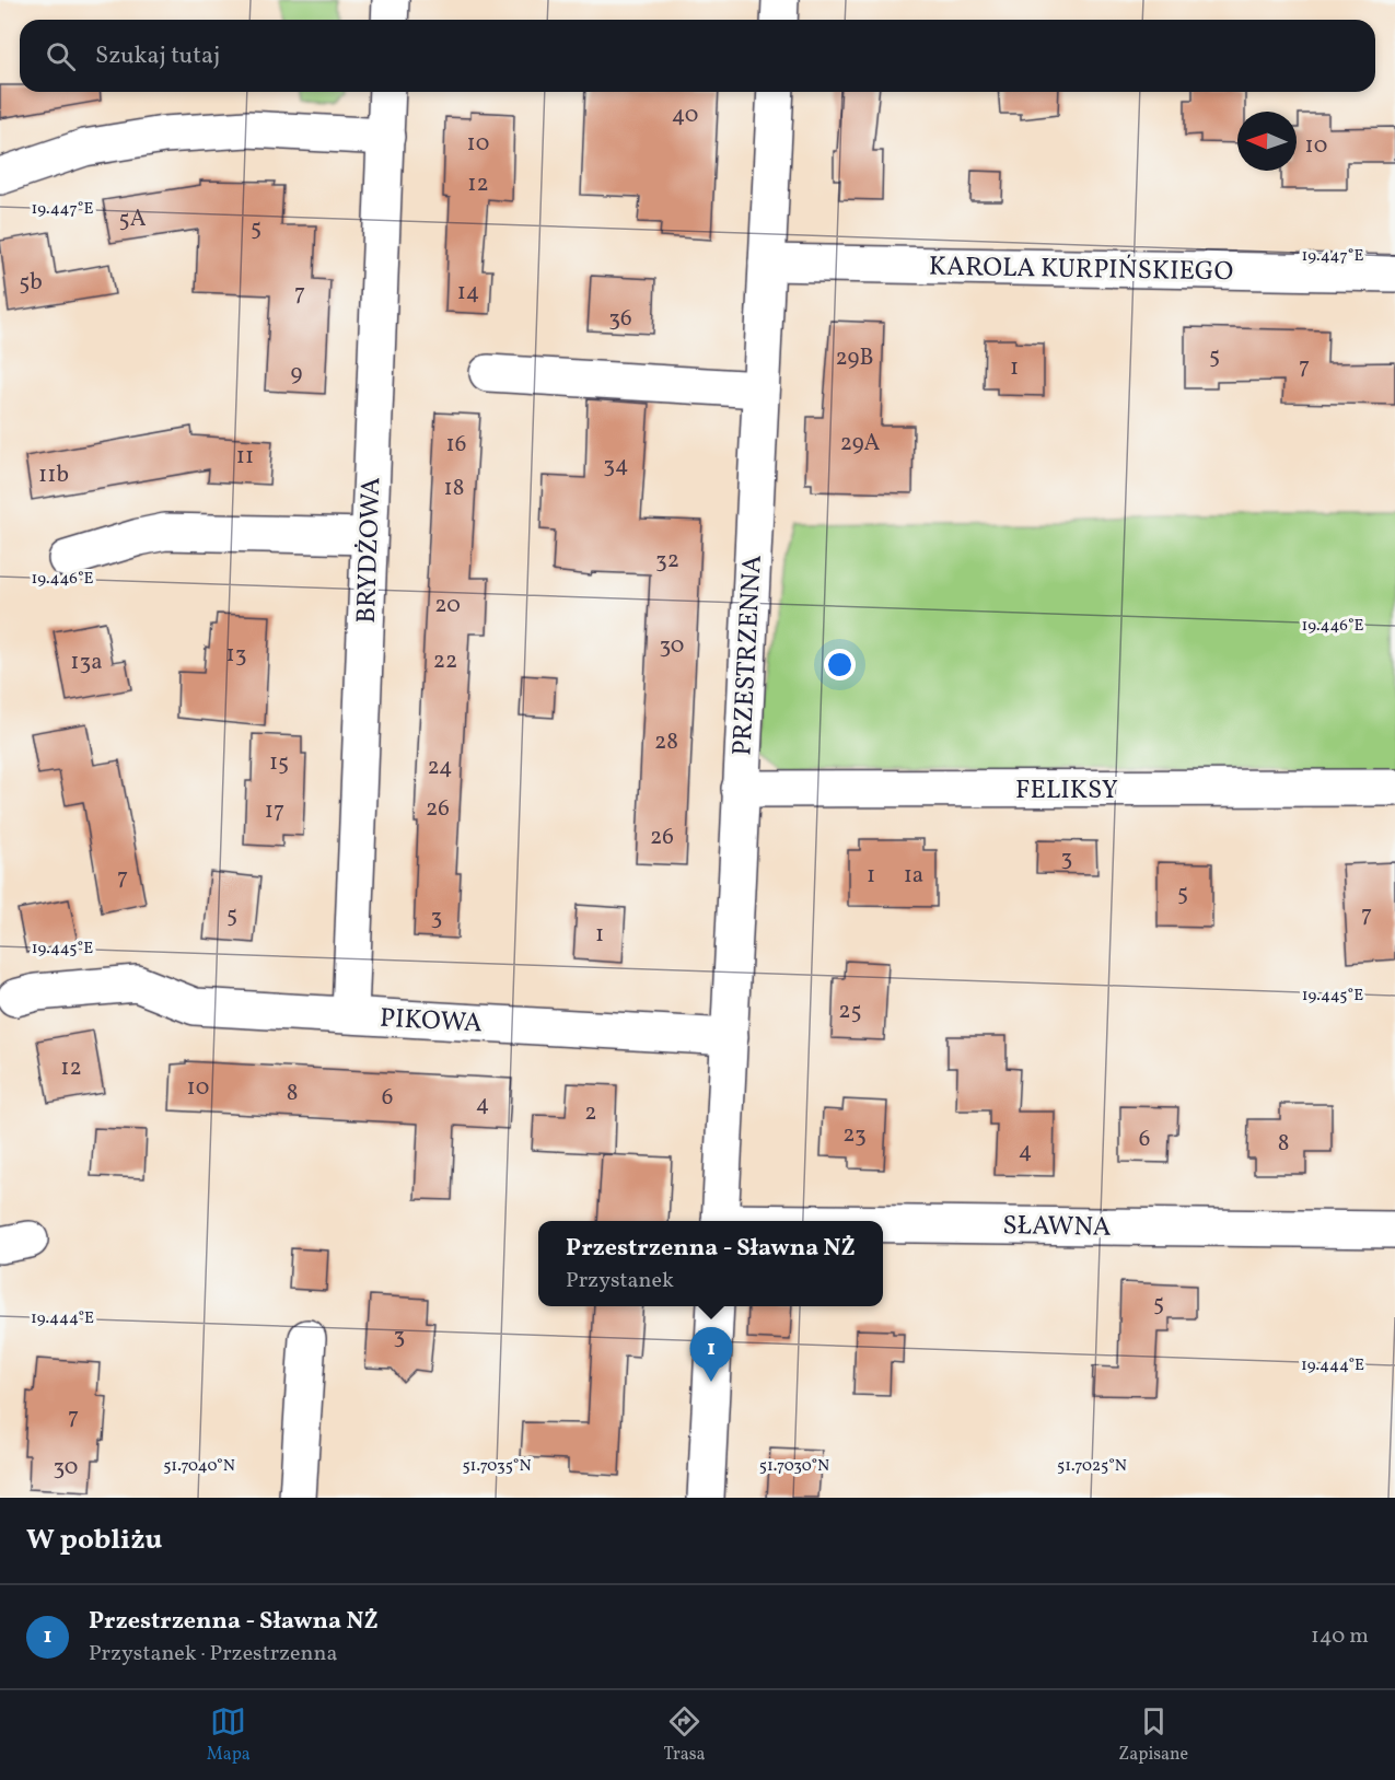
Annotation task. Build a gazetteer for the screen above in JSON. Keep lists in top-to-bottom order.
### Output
{
  "streets": {
    "street": [
      "KAROLA KURPIŃSKIEGO",
      "BRYDŻOWA",
      "PRZESTRZENNA",
      "FELIKSY",
      "PIKOWA",
      "SŁAWNA"
    ]
  },
  "crossings": [
    ["KAROLA KURPIŃSKIEGO", "PRZESTRZENNA"],
    ["BRYDŻOWA", "PIKOWA"],
    ["PRZESTRZENNA", "FELIKSY"],
    ["PRZESTRZENNA", "PIKOWA"]
  ],
  "house_numbers": [
    "40",
    "10",
    "10",
    "12",
    "5A",
    "5",
    "5b",
    "14",
    "7",
    "36",
    "5",
    "29B",
    "7",
    "1",
    "9",
    "29A",
    "16",
    "11",
    "34",
    "11b",
    "18",
    "32",
    "20",
    "30",
    "13",
    "22",
    "13a",
    "28",
    "15",
    "24",
    "26",
    "17",
    "26",
    "3",
    "1",
    "1a",
    "7",
    "5",
    "5",
    "7",
    "3",
    "1",
    "25",
    "12",
    "10",
    "8",
    "6",
    "4",
    "2",
    "23",
    "6",
    "8",
    "4",
    "5",
    "3",
    "7",
    "30"
  ],
  "north": "left",
  "page": {
    "search": "Szukaj tutaj",
    "popup": ["Przestrzenna - Sławna NŻ", "Przystanek"],
    "pins": "1",
    "heading": "W pobliżu",
    "list": [
      {
        "mark": "1",
        "name": "Przestrzenna - Sławna NŻ",
        "note": "Przystanek · Przestrzenna",
        "value": "140 m"
      }
    ],
    "nav": ["Mapa", "Trasa", "Zapisane"]
  },
  "coordinates": [
    "19.447°E",
    "19.446°E",
    "19.445°E",
    "19.444°E",
    "51.7040°N",
    "51.7035°N",
    "51.7030°N",
    "51.7025°N"
  ]
}
